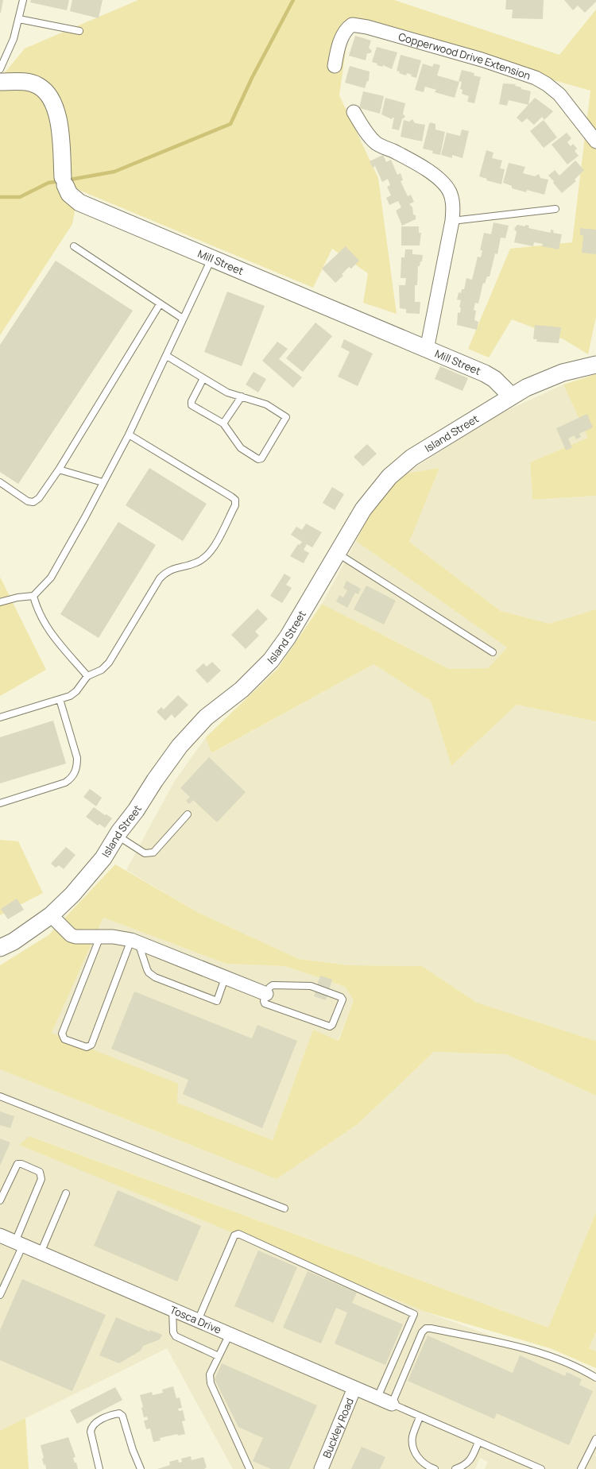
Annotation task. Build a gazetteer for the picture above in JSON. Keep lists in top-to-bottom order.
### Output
{
  "streets": {
    "street": [
      "Copperwood Drive Extension",
      "Mill Street",
      "Island Street",
      "Tosca Drive",
      "Buckley Road"
    ]
  },
  "crossings": [
    ["Mill Street", "Island Street"],
    ["Tosca Drive", "Buckley Road"]
  ]
}
